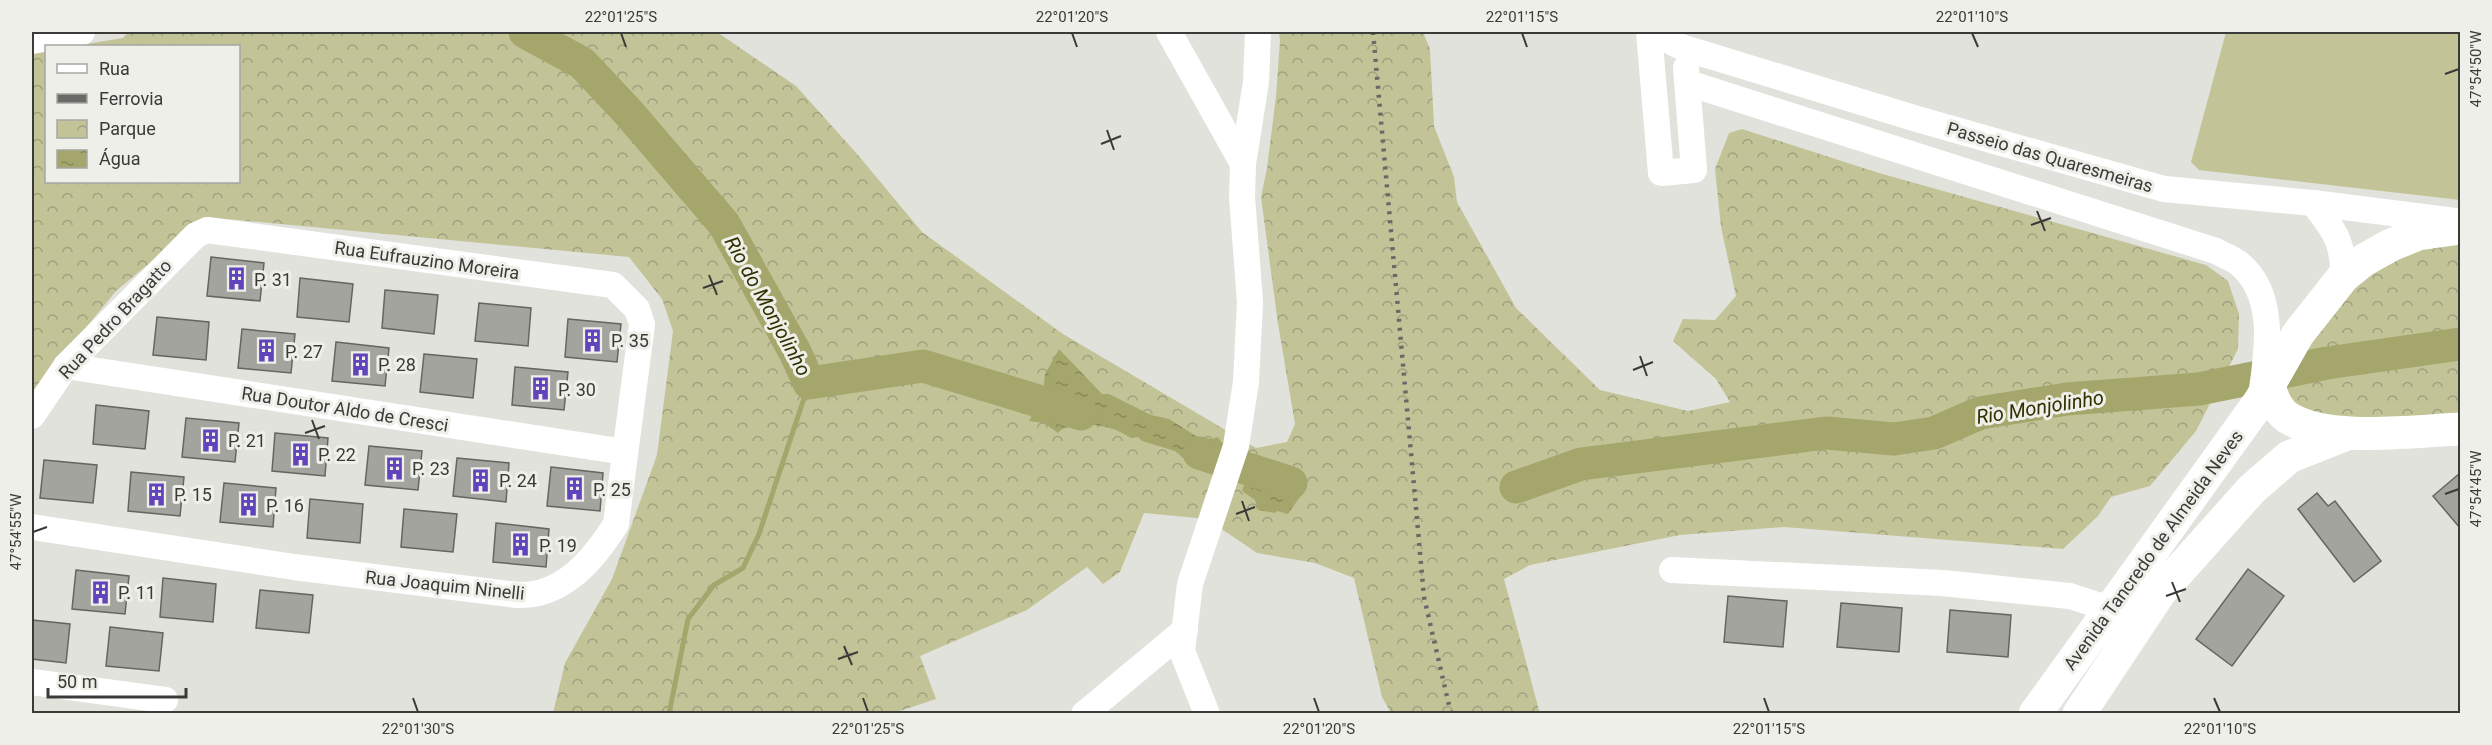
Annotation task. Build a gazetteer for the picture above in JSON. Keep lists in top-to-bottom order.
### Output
{
  "streets": {
    "main road": ["Avenida Tancredo de Almeida Neves"],
    "street": [
      "Passeio das Quaresmeiras",
      "Rua Eufrauzino Moreira",
      "Rua Pedro Bragatto",
      "Rua Doutor Aldo de Cresci",
      "Rua Joaquim Ninelli"
    ]
  },
  "crossings": [
    ["Rua Eufrauzino Moreira", "Rua Pedro Bragatto"],
    ["Rua Eufrauzino Moreira", "Rua Joaquim Ninelli"],
    ["Rua Pedro Bragatto", "Rua Doutor Aldo de Cresci"],
    ["Rua Doutor Aldo de Cresci", "Rua Joaquim Ninelli"]
  ],
  "water": ["Rio do Monjolinho", "Rio Monjolinho"],
  "places": {
    "building": [
      "P. 31",
      "P. 35",
      "P. 27",
      "P. 28",
      "P. 30",
      "P. 21",
      "P. 22",
      "P. 23",
      "P. 24",
      "P. 25",
      "P. 15",
      "P. 16",
      "P. 19",
      "P. 11"
    ]
  },
  "legend": [
    "Rua",
    "Ferrovia",
    "Parque",
    "Água"
  ],
  "scale_bar": "50 m",
  "coordinates": [
    "22°01'25\"S",
    "22°01'20\"S",
    "22°01'15\"S",
    "22°01'10\"S",
    "47°54'50\"W",
    "47°54'45\"W",
    "47°54'55\"W",
    "22°01'30\"S"
  ]
}
